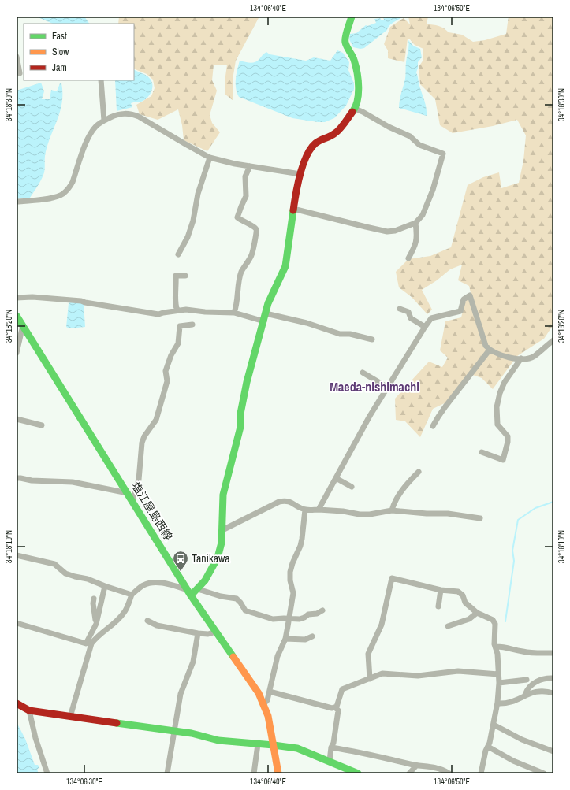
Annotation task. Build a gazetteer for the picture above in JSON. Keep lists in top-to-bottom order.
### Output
{
  "streets": {
    "street": ["塩江屋島西線"]
  },
  "districts": ["Maeda-nishimachi"],
  "places": {
    "bus stop": ["Tanikawa"]
  },
  "legend": ["Fast", "Slow", "Jam"],
  "coordinates": [
    "134°06'40\"E",
    "134°06'50\"E",
    "34°18'30\"N",
    "34°18'20\"N",
    "34°18'10\"N",
    "134°06'30\"E"
  ]
}
